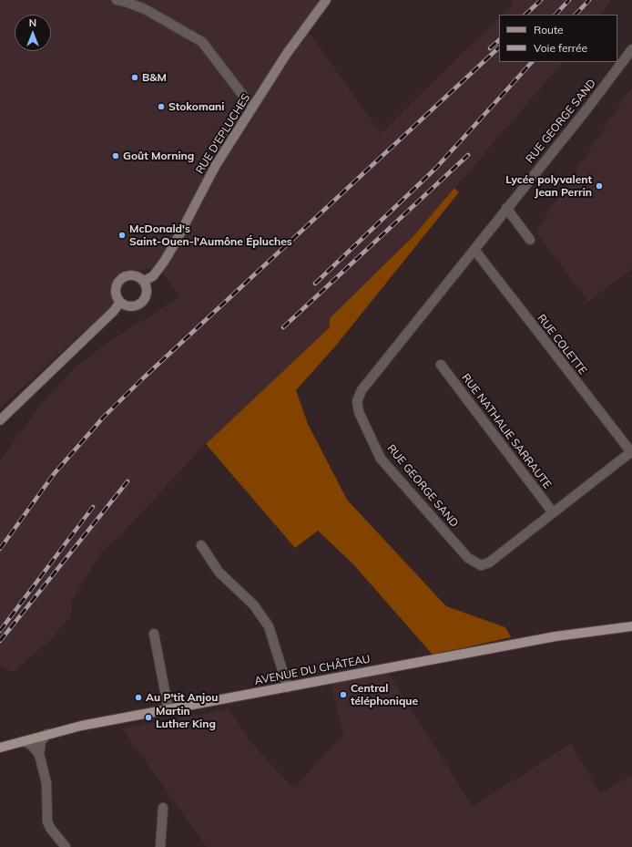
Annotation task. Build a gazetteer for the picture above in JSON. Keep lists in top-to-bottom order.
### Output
{
  "streets": {
    "main road": ["AVENUE DU CHÂTEAU"],
    "street": [
      "RUE GEORGE SAND",
      "RUE D'EPLUCHES",
      "RUE COLETTE",
      "RUE NATHALIE SARRAUTE"
    ]
  },
  "crossings": [
    ["RUE GEORGE SAND", "RUE COLETTE"],
    ["RUE GEORGE SAND", "RUE NATHALIE SARRAUTE"]
  ],
  "places": [
    "B&M",
    "Stokomani",
    "Goût Morning",
    "Lycée polyvalent Jean Perrin",
    "McDonald's Saint-Ouen-l'Aumône Épluches",
    "Central téléphonique",
    "Au P'tit Anjou",
    "Martin Luther King"
  ],
  "legend": ["Route", "Voie ferrée"],
  "north": "top"
}
